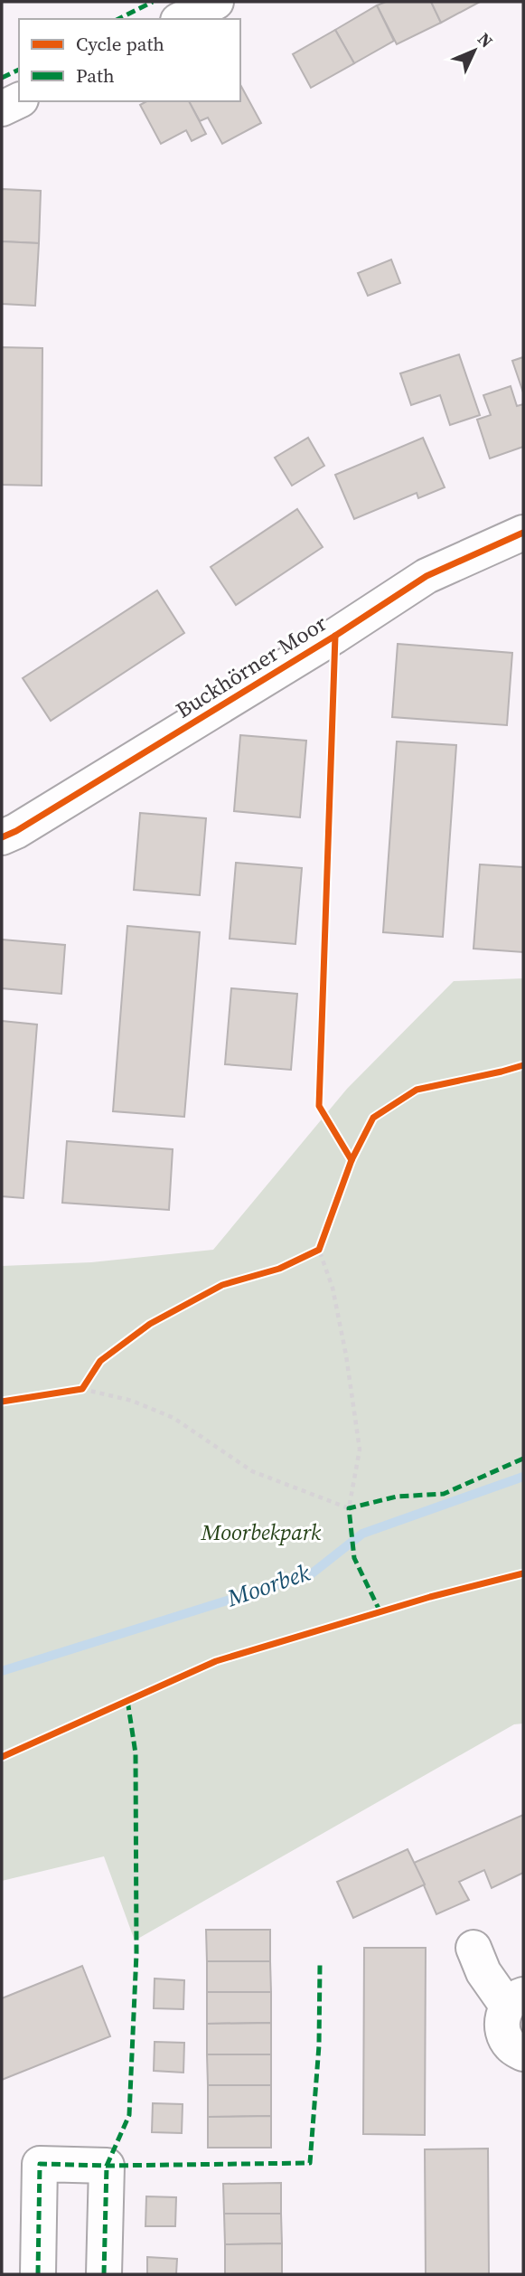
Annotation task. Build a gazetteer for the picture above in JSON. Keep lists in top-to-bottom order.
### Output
{
  "streets": {
    "street": ["Buckhörner Moor"]
  },
  "water": ["Moorbek"],
  "parks": ["Moorbekpark"],
  "legend": ["Cycle path", "Path"],
  "north": "top right"
}
